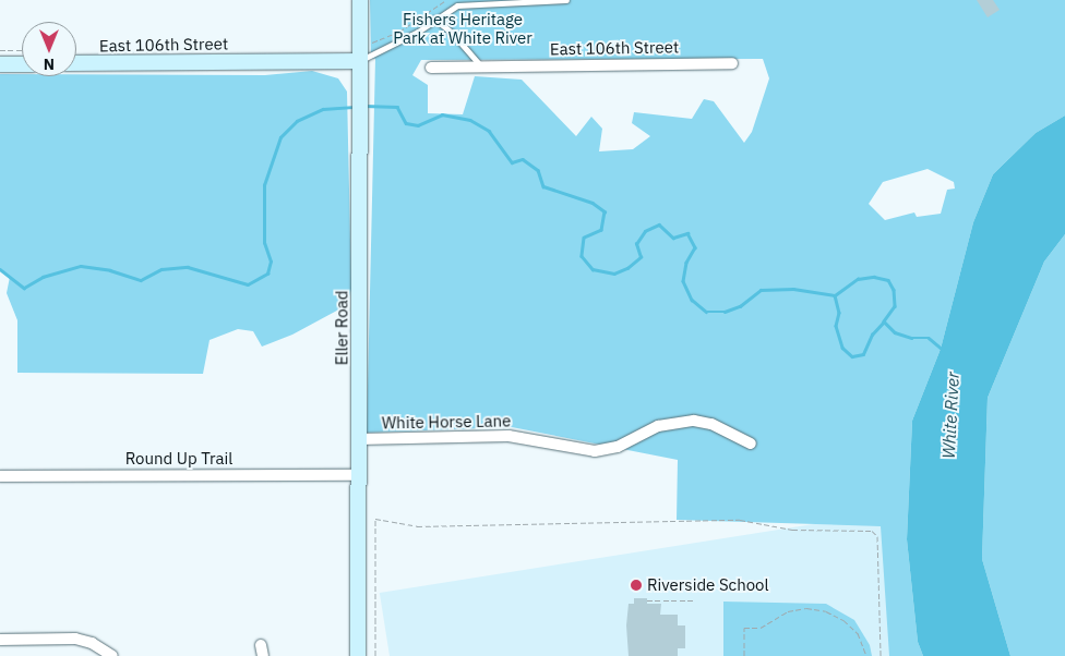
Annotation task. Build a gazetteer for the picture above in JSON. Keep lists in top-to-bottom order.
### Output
{
  "streets": {
    "street": [
      "East 106th Street",
      "Eller Road",
      "White Horse Lane",
      "Round Up Trail"
    ]
  },
  "crossings": [
    ["East 106th Street", "Eller Road"],
    ["Eller Road", "White Horse Lane"],
    ["Eller Road", "Round Up Trail"]
  ],
  "water": ["White River"],
  "parks": ["Fishers Heritage Park at White River"],
  "places": ["Riverside School"],
  "north": "bottom"
}
